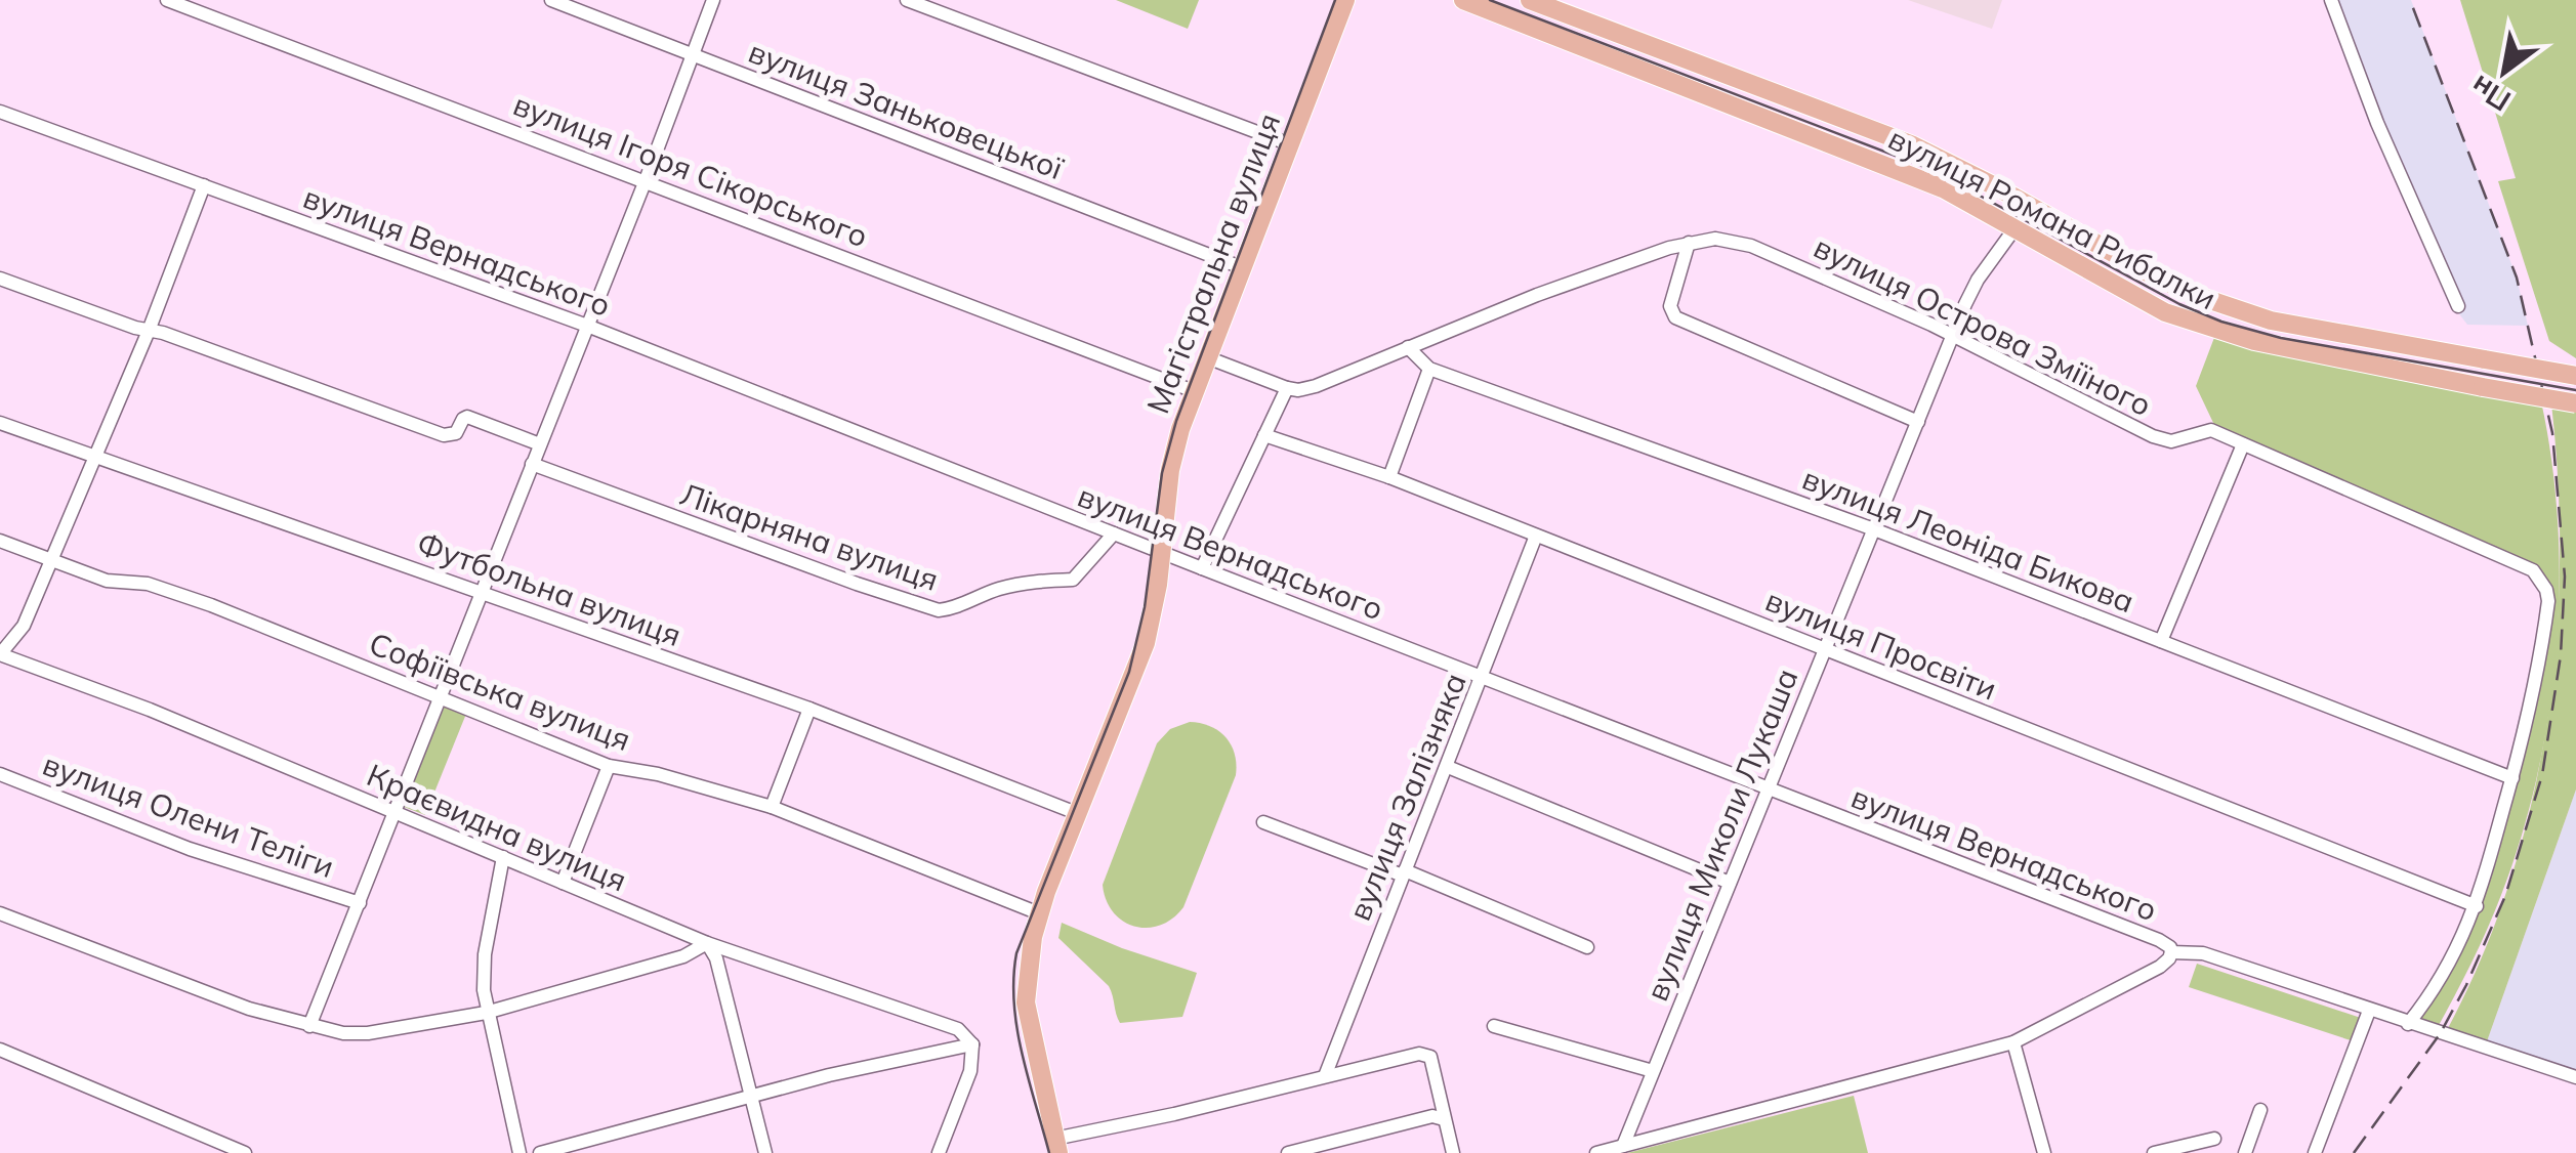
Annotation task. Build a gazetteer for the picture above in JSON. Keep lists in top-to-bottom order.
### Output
{
  "streets": {
    "main road": ["вулиця Романа Рибалки", "Магістральна вулиця"],
    "street": [
      "вулиця Заньковецької",
      "вулиця Ігоря Сікорського",
      "вулиця Вернадського",
      "вулиця Острова Зміїного",
      "Лікарняна вулиця",
      "вулиця Леоніда Бикова",
      "Футбольна вулиця",
      "вулиця Просвіти",
      "Софіївська вулиця",
      "вулиця Залізняка",
      "вулиця Олени Теліги",
      "Краєвидна вулиця",
      "вулиця Миколи Лукаша"
    ]
  },
  "crossings": [
    ["вулиця Заньковецької", "Магістральна вулиця"],
    ["вулиця Ігоря Сікорського", "Магістральна вулиця"],
    ["вулиця Романа Рибалки", "вулиця Миколи Лукаша"],
    ["вулиця Вернадського", "Магістральна вулиця"],
    ["вулиця Вернадського", "вулиця Острова Зміїного"],
    ["вулиця Вернадського", "Лікарняна вулиця"],
    ["вулиця Вернадського", "вулиця Залізняка"],
    ["вулиця Вернадського", "вулиця Миколи Лукаша"],
    ["Магістральна вулиця", "Футбольна вулиця"],
    ["Магістральна вулиця", "Софіївська вулиця"],
    ["вулиця Острова Зміїного", "вулиця Леоніда Бикова"],
    ["вулиця Острова Зміїного", "вулиця Просвіти"],
    ["вулиця Острова Зміїного", "вулиця Миколи Лукаша"],
    ["вулиця Леоніда Бикова", "вулиця Миколи Лукаша"],
    ["вулиця Просвіти", "вулиця Залізняка"],
    ["вулиця Просвіти", "вулиця Миколи Лукаша"]
  ],
  "north": "bottom left"
}
